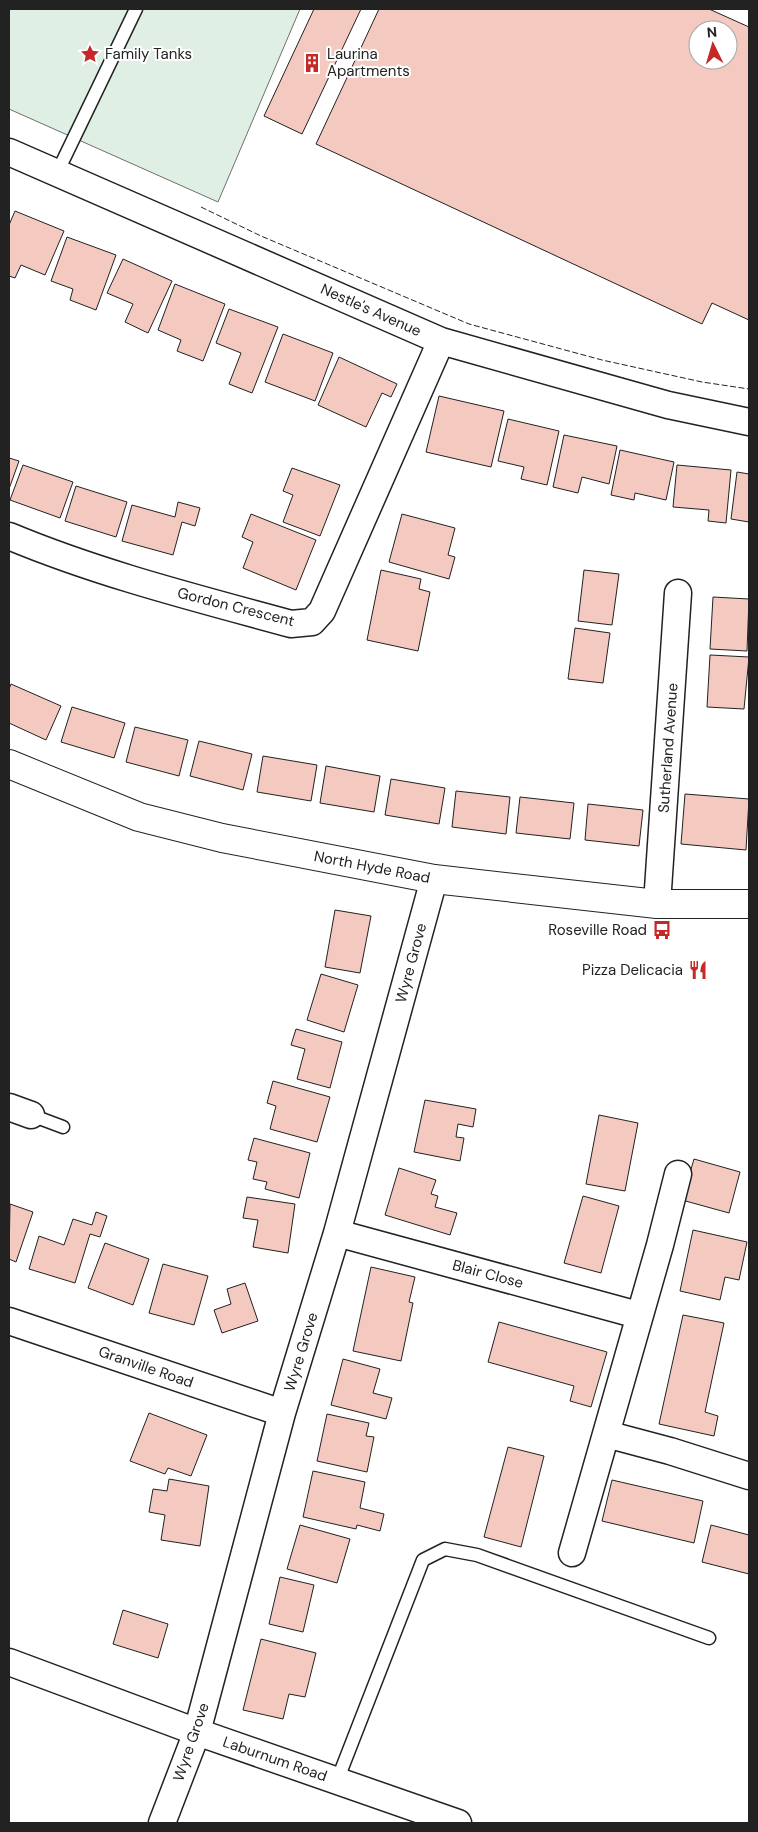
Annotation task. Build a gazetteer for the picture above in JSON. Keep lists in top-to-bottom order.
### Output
{
  "streets": {
    "main road": ["North Hyde Road"],
    "street": [
      "Nestle's Avenue",
      "Gordon Crescent",
      "Sutherland Avenue",
      "Wyre Grove",
      "Blair Close",
      "Granville Road",
      "Laburnum Road"
    ]
  },
  "crossings": [
    ["Nestle's Avenue", "Gordon Crescent"],
    ["Sutherland Avenue", "North Hyde Road"],
    ["North Hyde Road", "Wyre Grove"],
    ["Wyre Grove", "Blair Close"],
    ["Wyre Grove", "Granville Road"],
    ["Wyre Grove", "Laburnum Road"]
  ],
  "places": {
    "place": ["Family Tanks"],
    "building": ["Laurina Apartments"],
    "bus stop": ["Roseville Road"],
    "restaurant": ["Pizza Delicacia"]
  },
  "north": "top"
}
